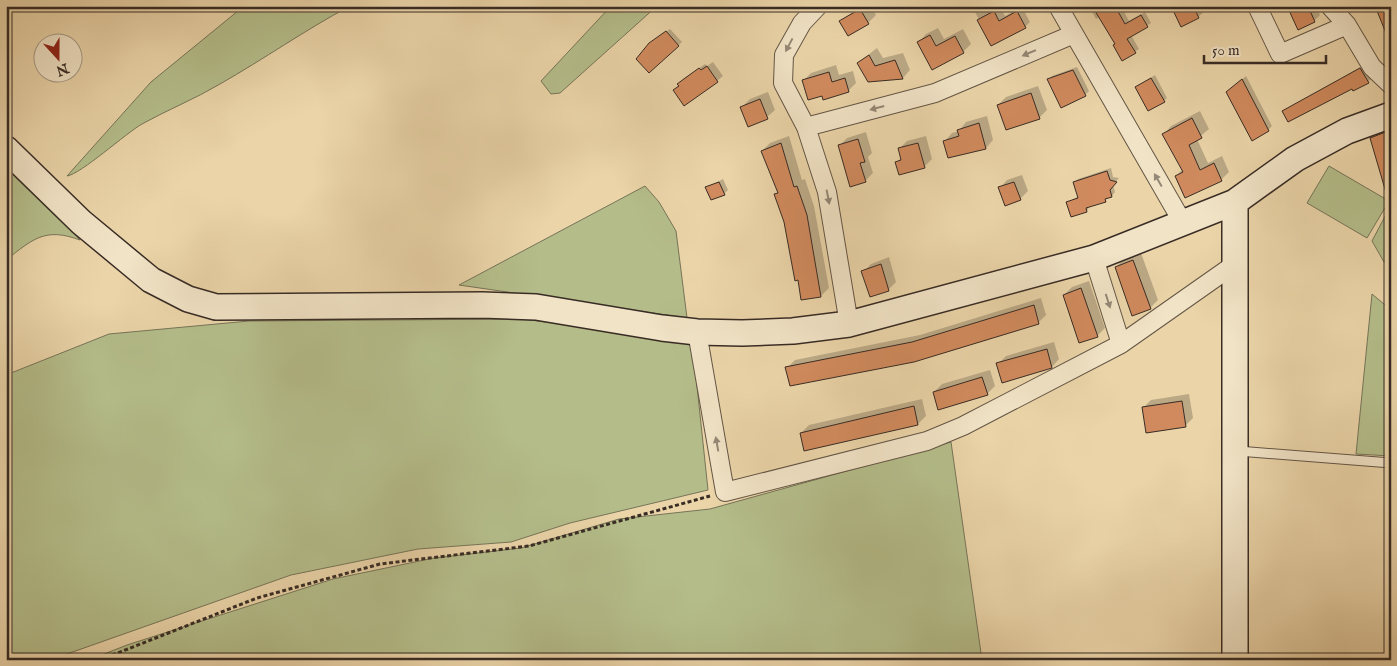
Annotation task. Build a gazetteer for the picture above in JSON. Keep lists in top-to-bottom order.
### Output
{
  "scale_bar": "50 m",
  "north": "bottom"
}
